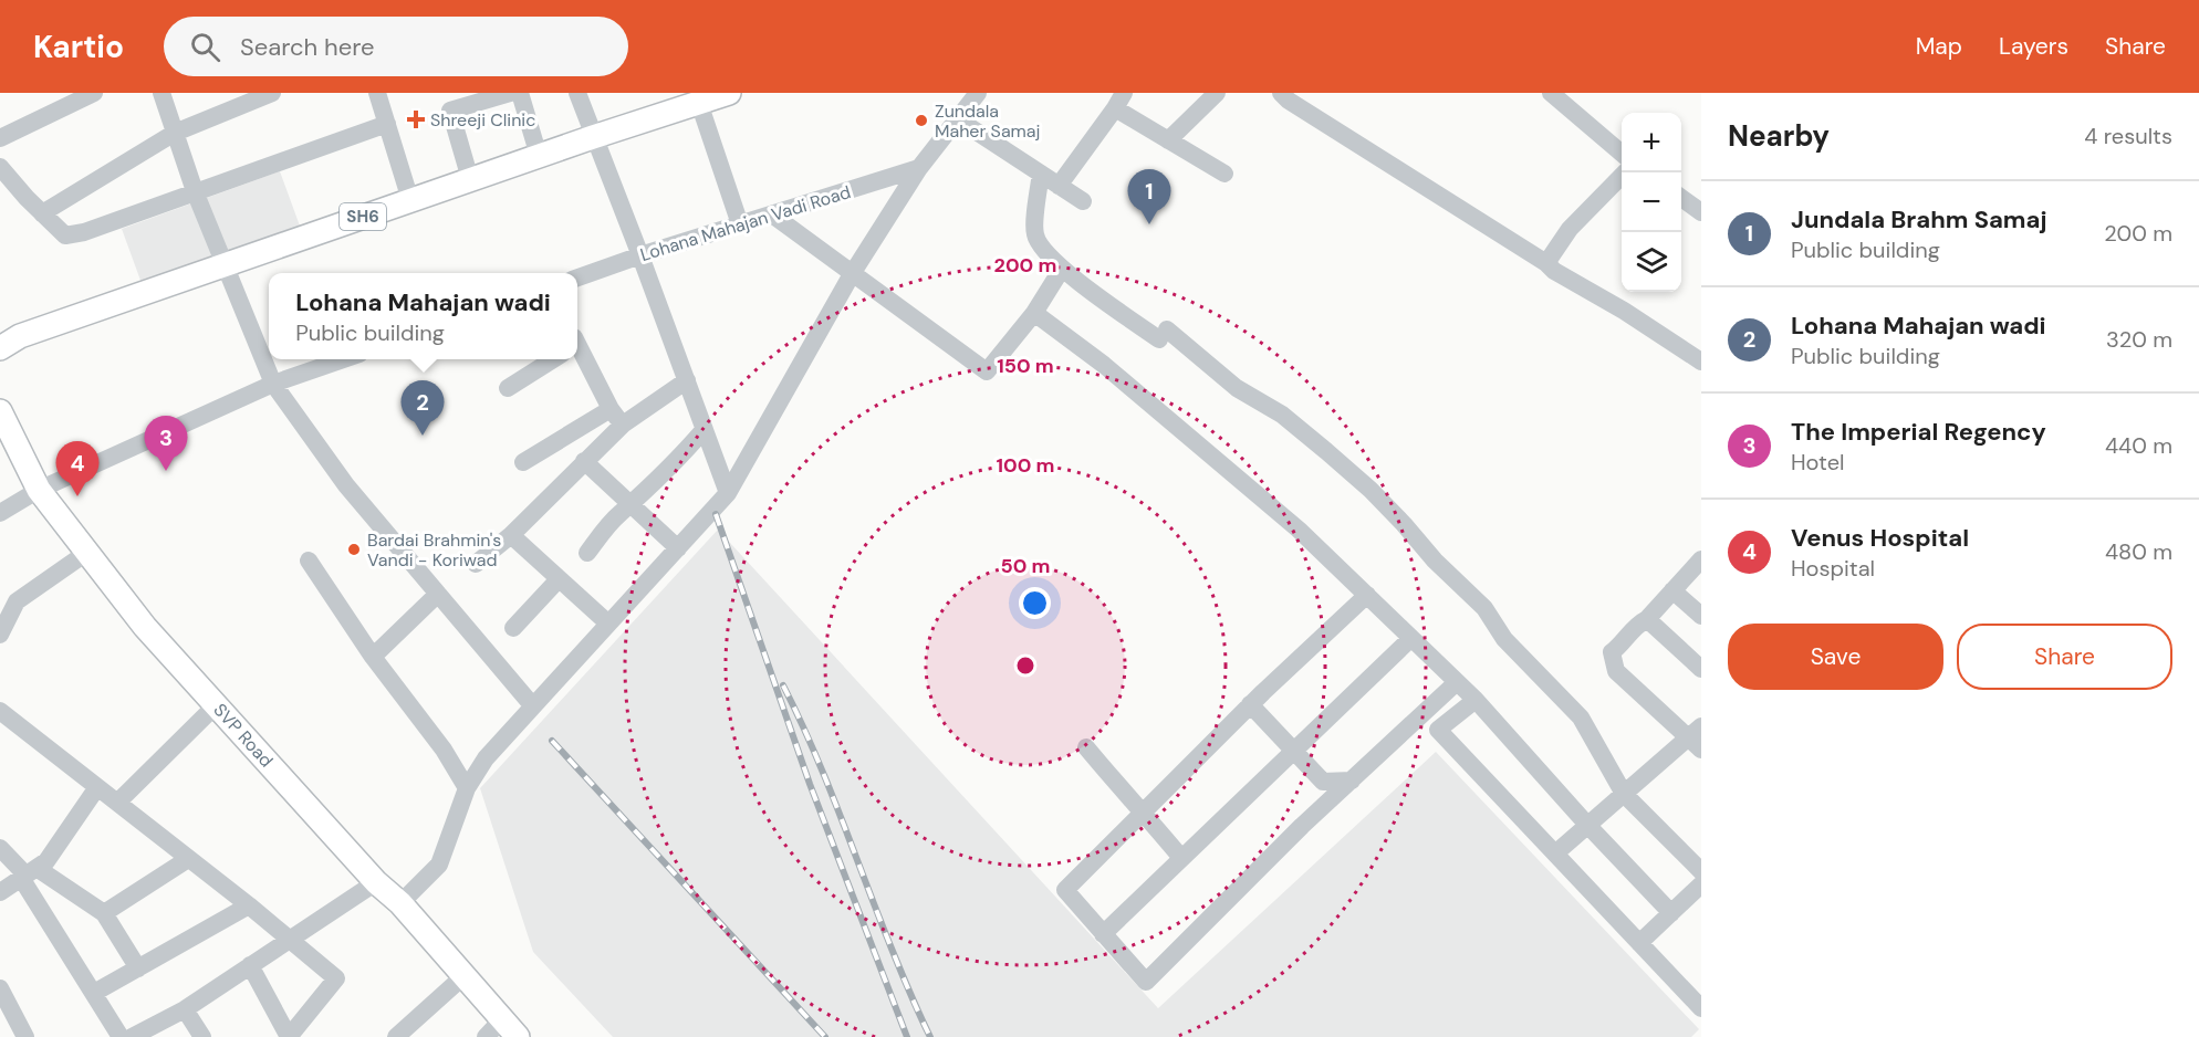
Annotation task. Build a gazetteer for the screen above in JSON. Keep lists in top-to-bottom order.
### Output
{
  "streets": {
    "main road": ["SH6", "SVP Road"],
    "street": ["Lohana Mahajan Vadi Road"]
  },
  "places": {
    "health": ["Shreeji Clinic"],
    "other": ["Zundala Maher Samaj", "Bardai Brahmin's Vandi - Koriwad"]
  },
  "page": {
    "header": "Kartio",
    "search": "Search here",
    "nav": ["Map", "Layers", "Share"],
    "heading": ["Nearby", "4 results"],
    "map_buttons": ["+", "−"],
    "pins": [
      "1",
      "2",
      "3",
      "4"
    ],
    "list": [
      {
        "mark": "1",
        "name": "Jundala Brahm Samaj",
        "note": "Public building",
        "value": "200 m"
      },
      {
        "mark": "2",
        "name": "Lohana Mahajan wadi",
        "note": "Public building",
        "value": "320 m"
      },
      {
        "mark": "3",
        "name": "The Imperial Regency",
        "note": "Hotel",
        "value": "440 m"
      },
      {
        "mark": "4",
        "name": "Venus Hospital",
        "note": "Hospital",
        "value": "480 m"
      }
    ],
    "popup": ["Lohana Mahajan wadi", "Public building"],
    "buttons": ["Save", "Share"]
  },
  "rings": [
    "200 m",
    "150 m",
    "100 m",
    "50 m"
  ]
}
